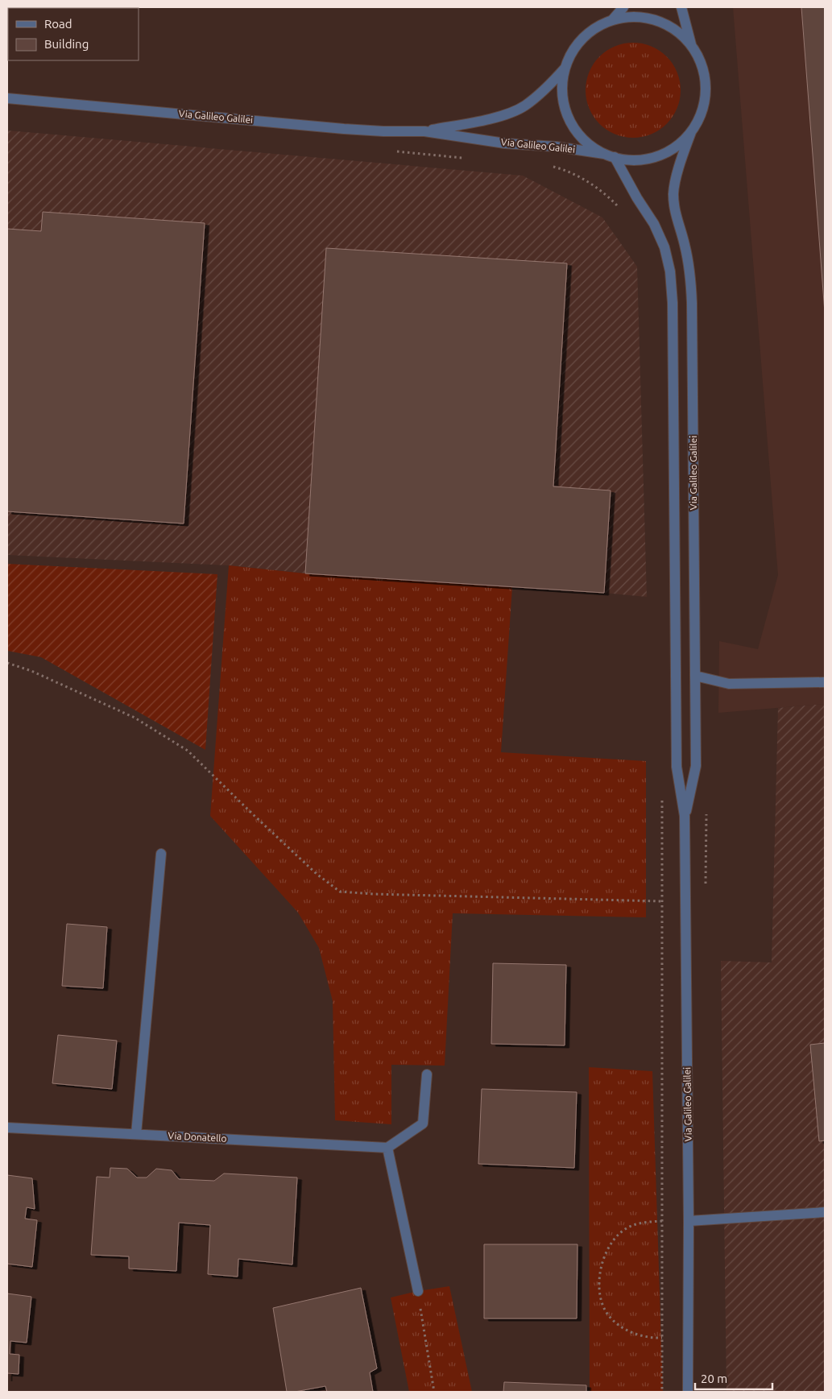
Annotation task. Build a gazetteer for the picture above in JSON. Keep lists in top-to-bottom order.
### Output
{
  "streets": {
    "street": ["Via Galileo Galilei", "Via Donatello"]
  },
  "legend": ["Road", "Building"],
  "scale_bar": "20 m"
}
